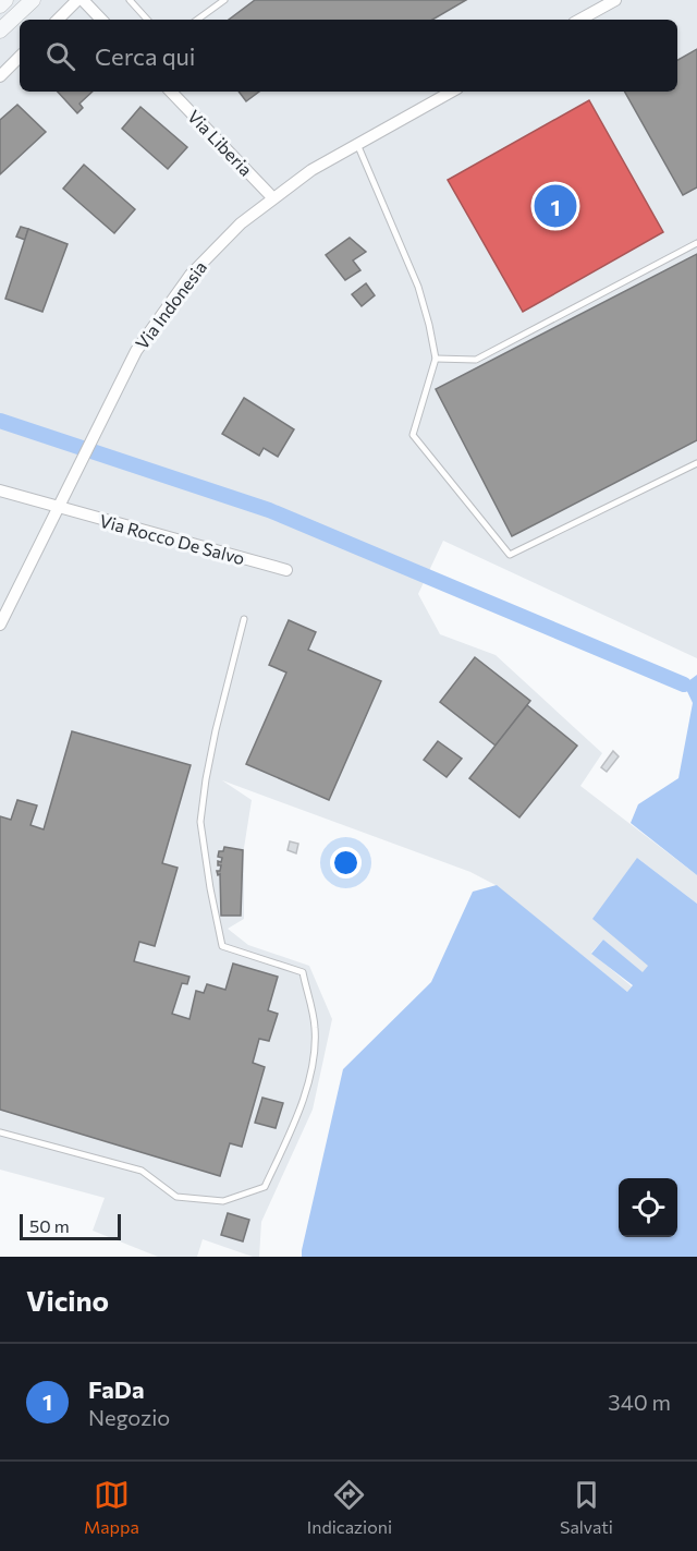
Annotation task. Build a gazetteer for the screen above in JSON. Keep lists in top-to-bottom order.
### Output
{
  "streets": {
    "street": ["Via Liberia", "Via Indonesia", "Via Rocco De Salvo"]
  },
  "crossings": [
    ["Via Liberia", "Via Indonesia"],
    ["Via Indonesia", "Via Rocco De Salvo"]
  ],
  "scale_bar": "50 m",
  "page": {
    "search": "Cerca qui",
    "pins": "1",
    "scale": "50 m",
    "heading": "Vicino",
    "list": [
      {
        "mark": "1",
        "name": "FaDa",
        "note": "Negozio",
        "value": "340 m"
      }
    ],
    "nav": ["Mappa", "Indicazioni", "Salvati"]
  }
}
